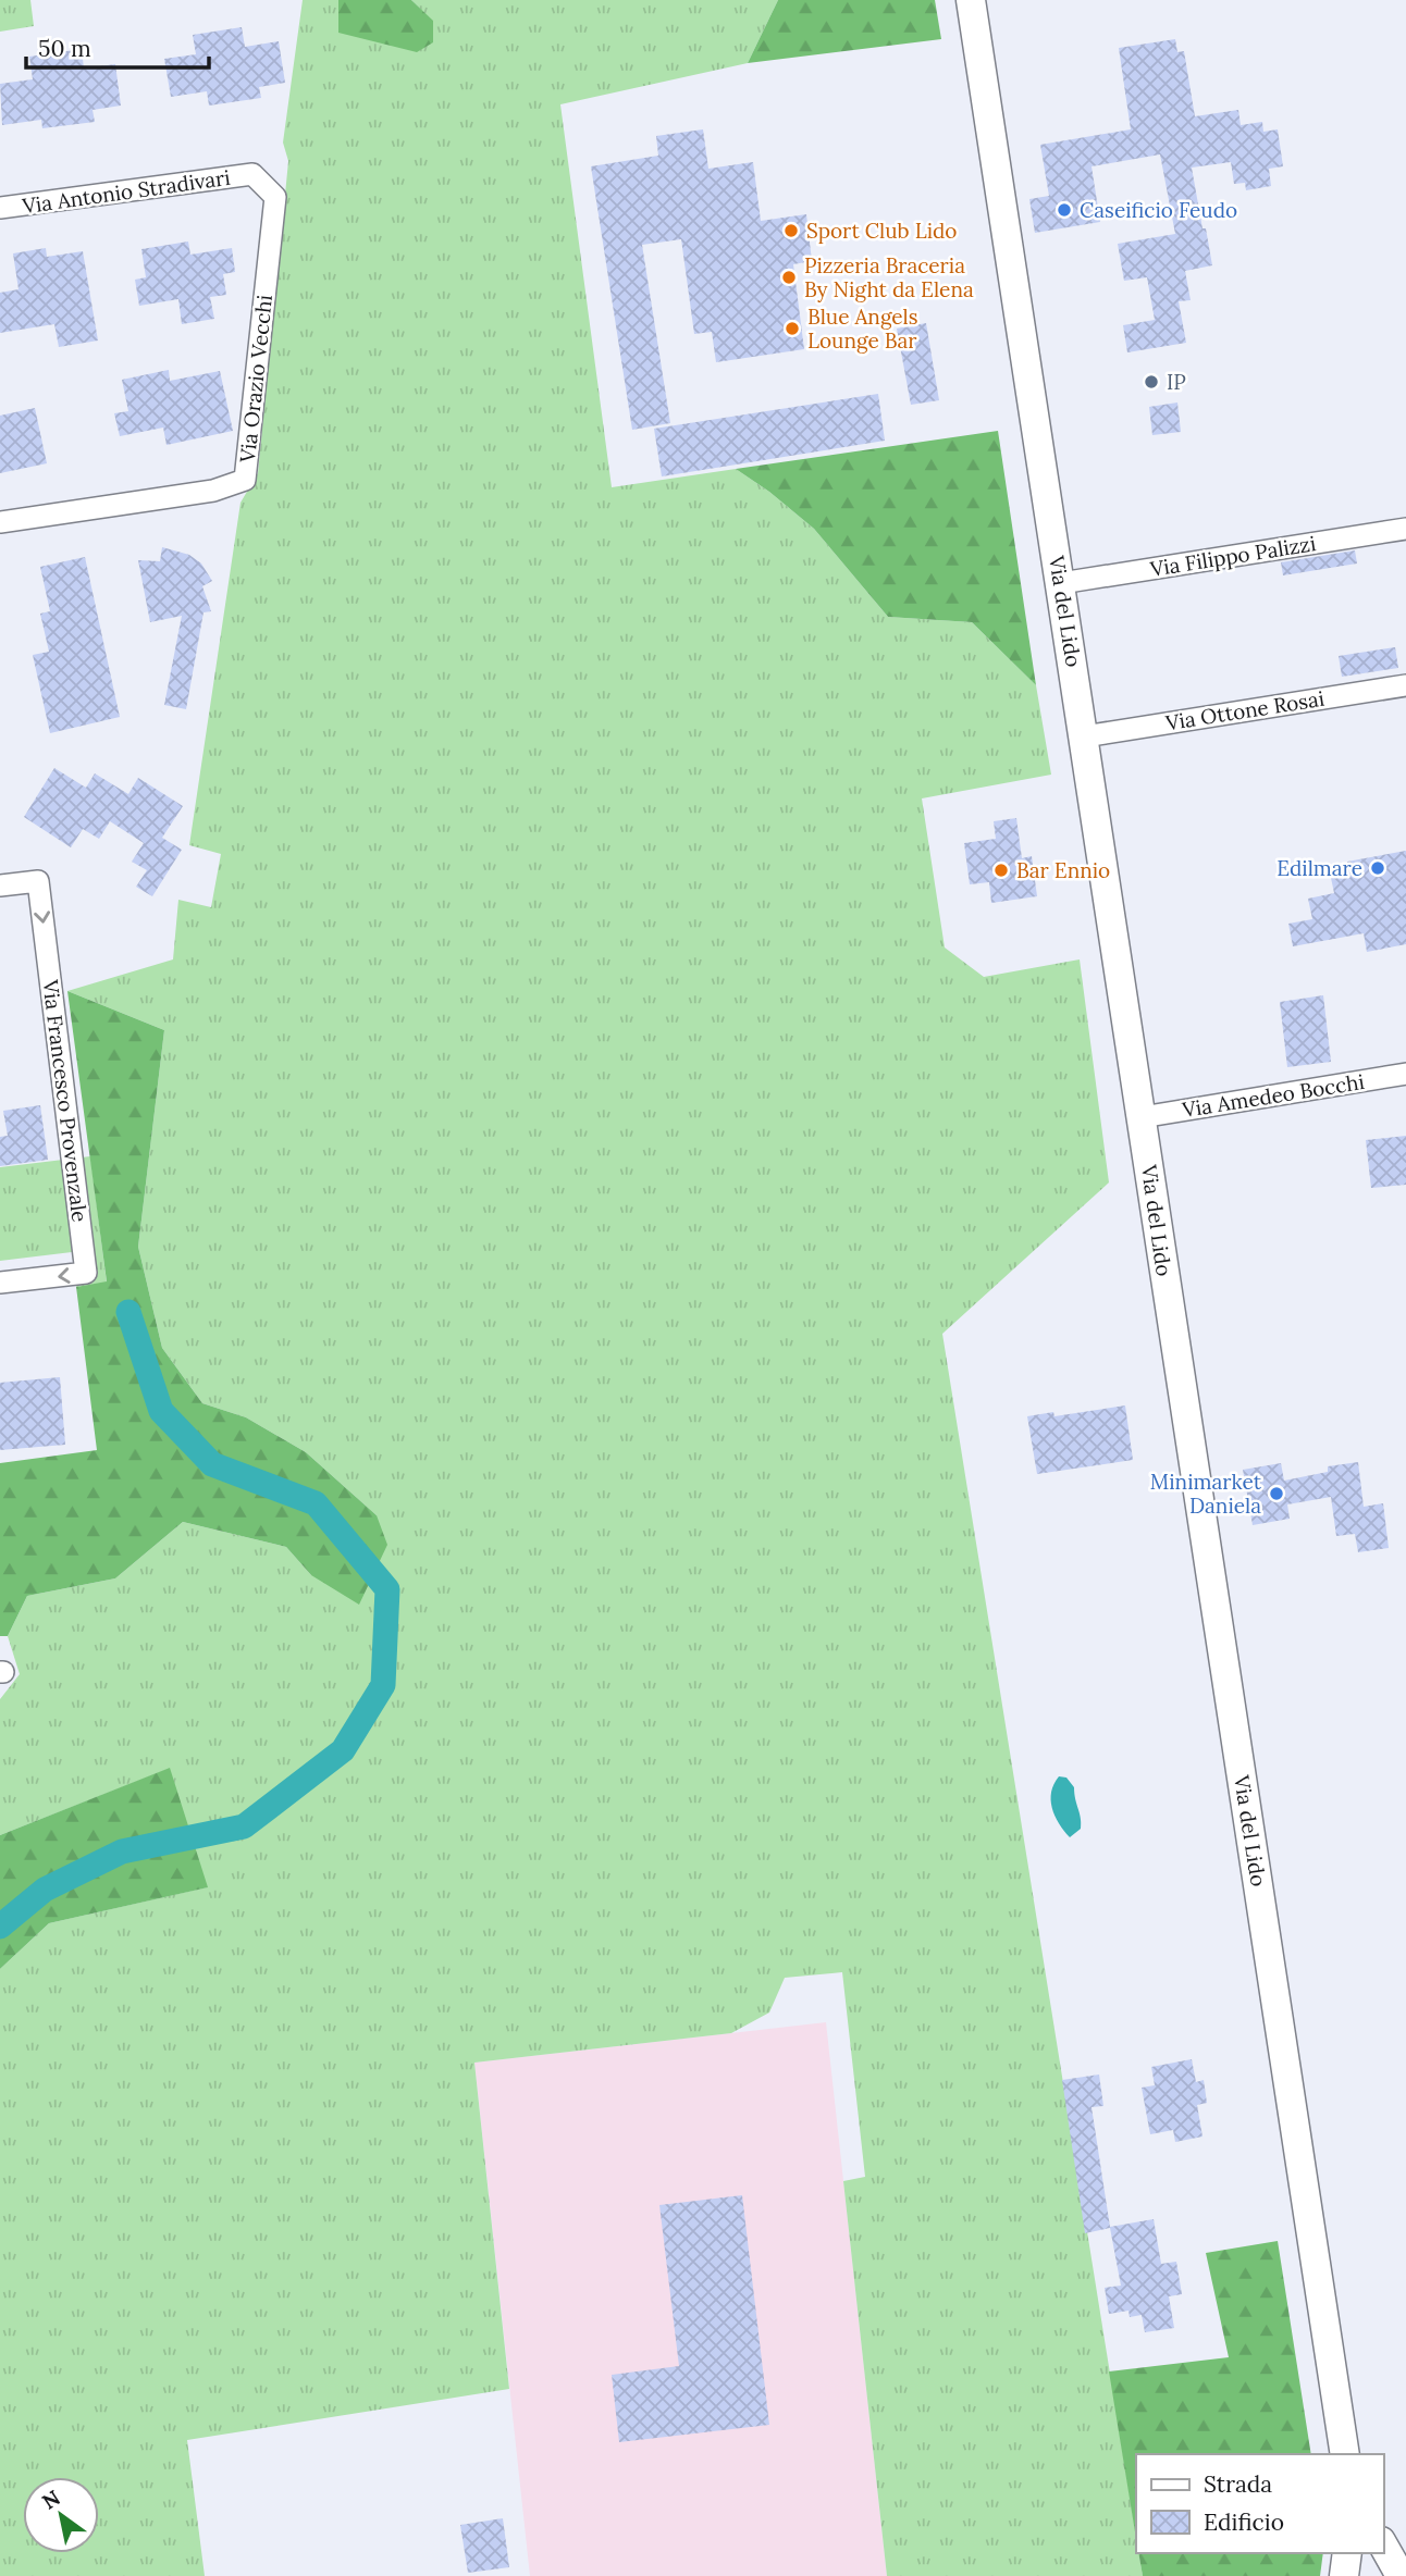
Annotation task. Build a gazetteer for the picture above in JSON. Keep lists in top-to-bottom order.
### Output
{
  "streets": {
    "main road": ["Via del Lido"],
    "street": [
      "Via Antonio Stradivari",
      "Via Orazio Vecchi",
      "Via Filippo Palizzi",
      "Via Ottone Rosai",
      "Via Amedeo Bocchi",
      "Via Francesco Provenzale"
    ]
  },
  "crossings": [
    ["Via Antonio Stradivari", "Via Orazio Vecchi"],
    ["Via Filippo Palizzi", "Via del Lido"],
    ["Via del Lido", "Via Ottone Rosai"],
    ["Via del Lido", "Via Amedeo Bocchi"]
  ],
  "places": [
    "Caseificio Feudo",
    "Sport Club Lido",
    "Pizzeria Braceria By Night da Elena",
    "Blue Angels Lounge Bar",
    "IP",
    "Edilmare",
    "Bar Ennio",
    "Minimarket Daniela"
  ],
  "legend": ["Strada", "Edificio"],
  "scale_bar": "50 m",
  "north": "top left"
}
